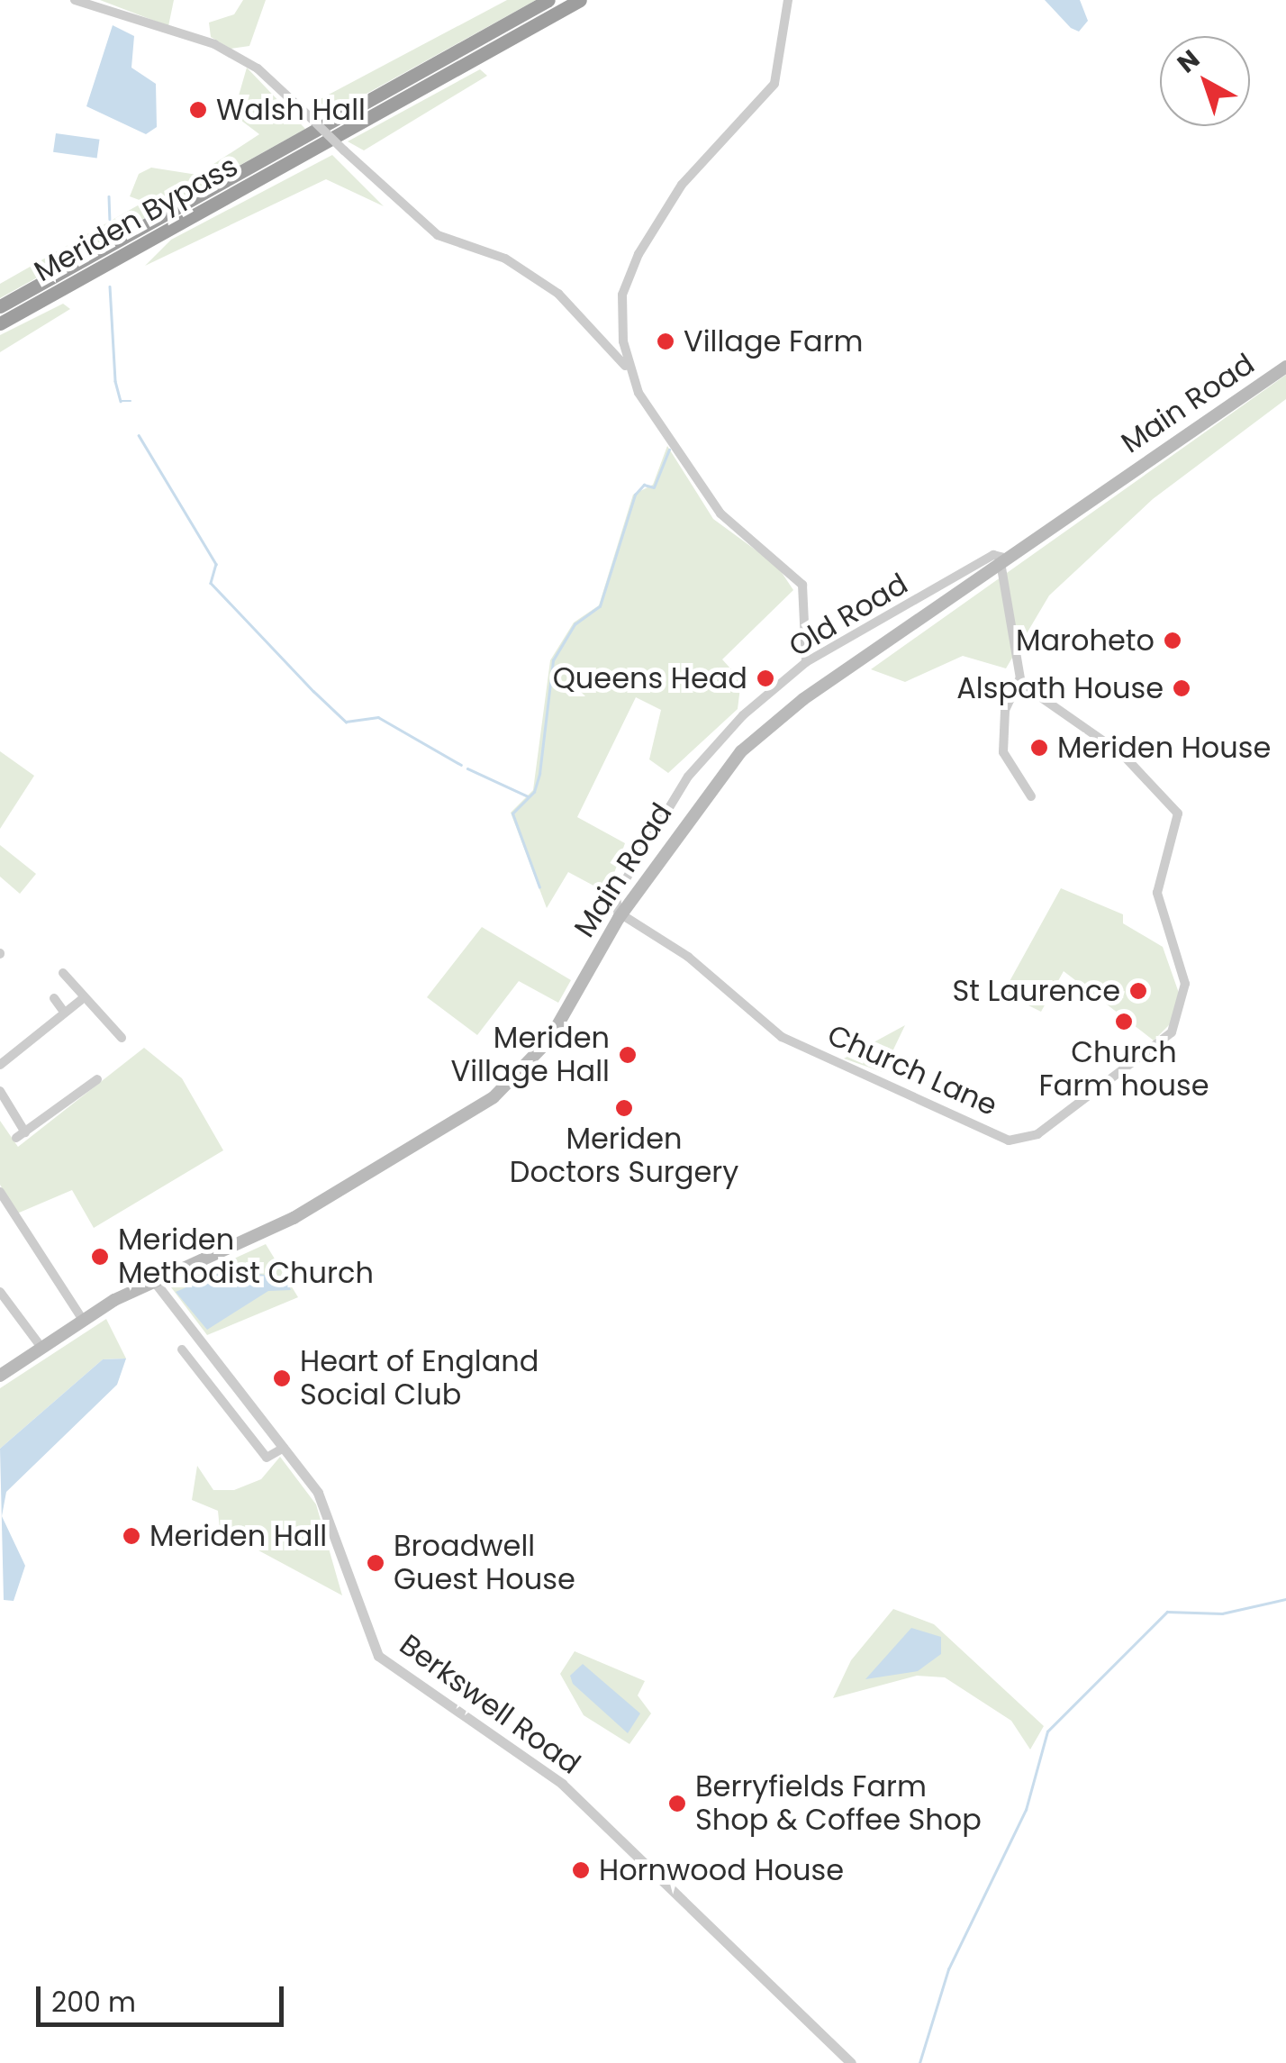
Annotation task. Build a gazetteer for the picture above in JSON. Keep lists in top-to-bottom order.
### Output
{
  "streets": {
    "highway": ["Meriden Bypass"],
    "main road": ["Main Road"],
    "street": ["Old Road", "Church Lane", "Berkswell Road"]
  },
  "crossings": [
    ["Main Road", "Old Road"],
    ["Main Road", "Church Lane"],
    ["Main Road", "Berkswell Road"],
    ["Old Road", "Church Lane"]
  ],
  "places": [
    "Walsh Hall",
    "Village Farm",
    "Maroheto",
    "Queens Head",
    "Alspath House",
    "Meriden House",
    "St Laurence",
    "Church Farm house",
    "Meriden Village Hall",
    "Meriden Doctors Surgery",
    "Meriden Methodist Church",
    "Heart of England Social Club",
    "Meriden Hall",
    "Broadwell Guest House",
    "Berryfields Farm Shop & Coffee Shop",
    "Hornwood House"
  ],
  "scale_bar": "200 m",
  "north": "top left"
}
